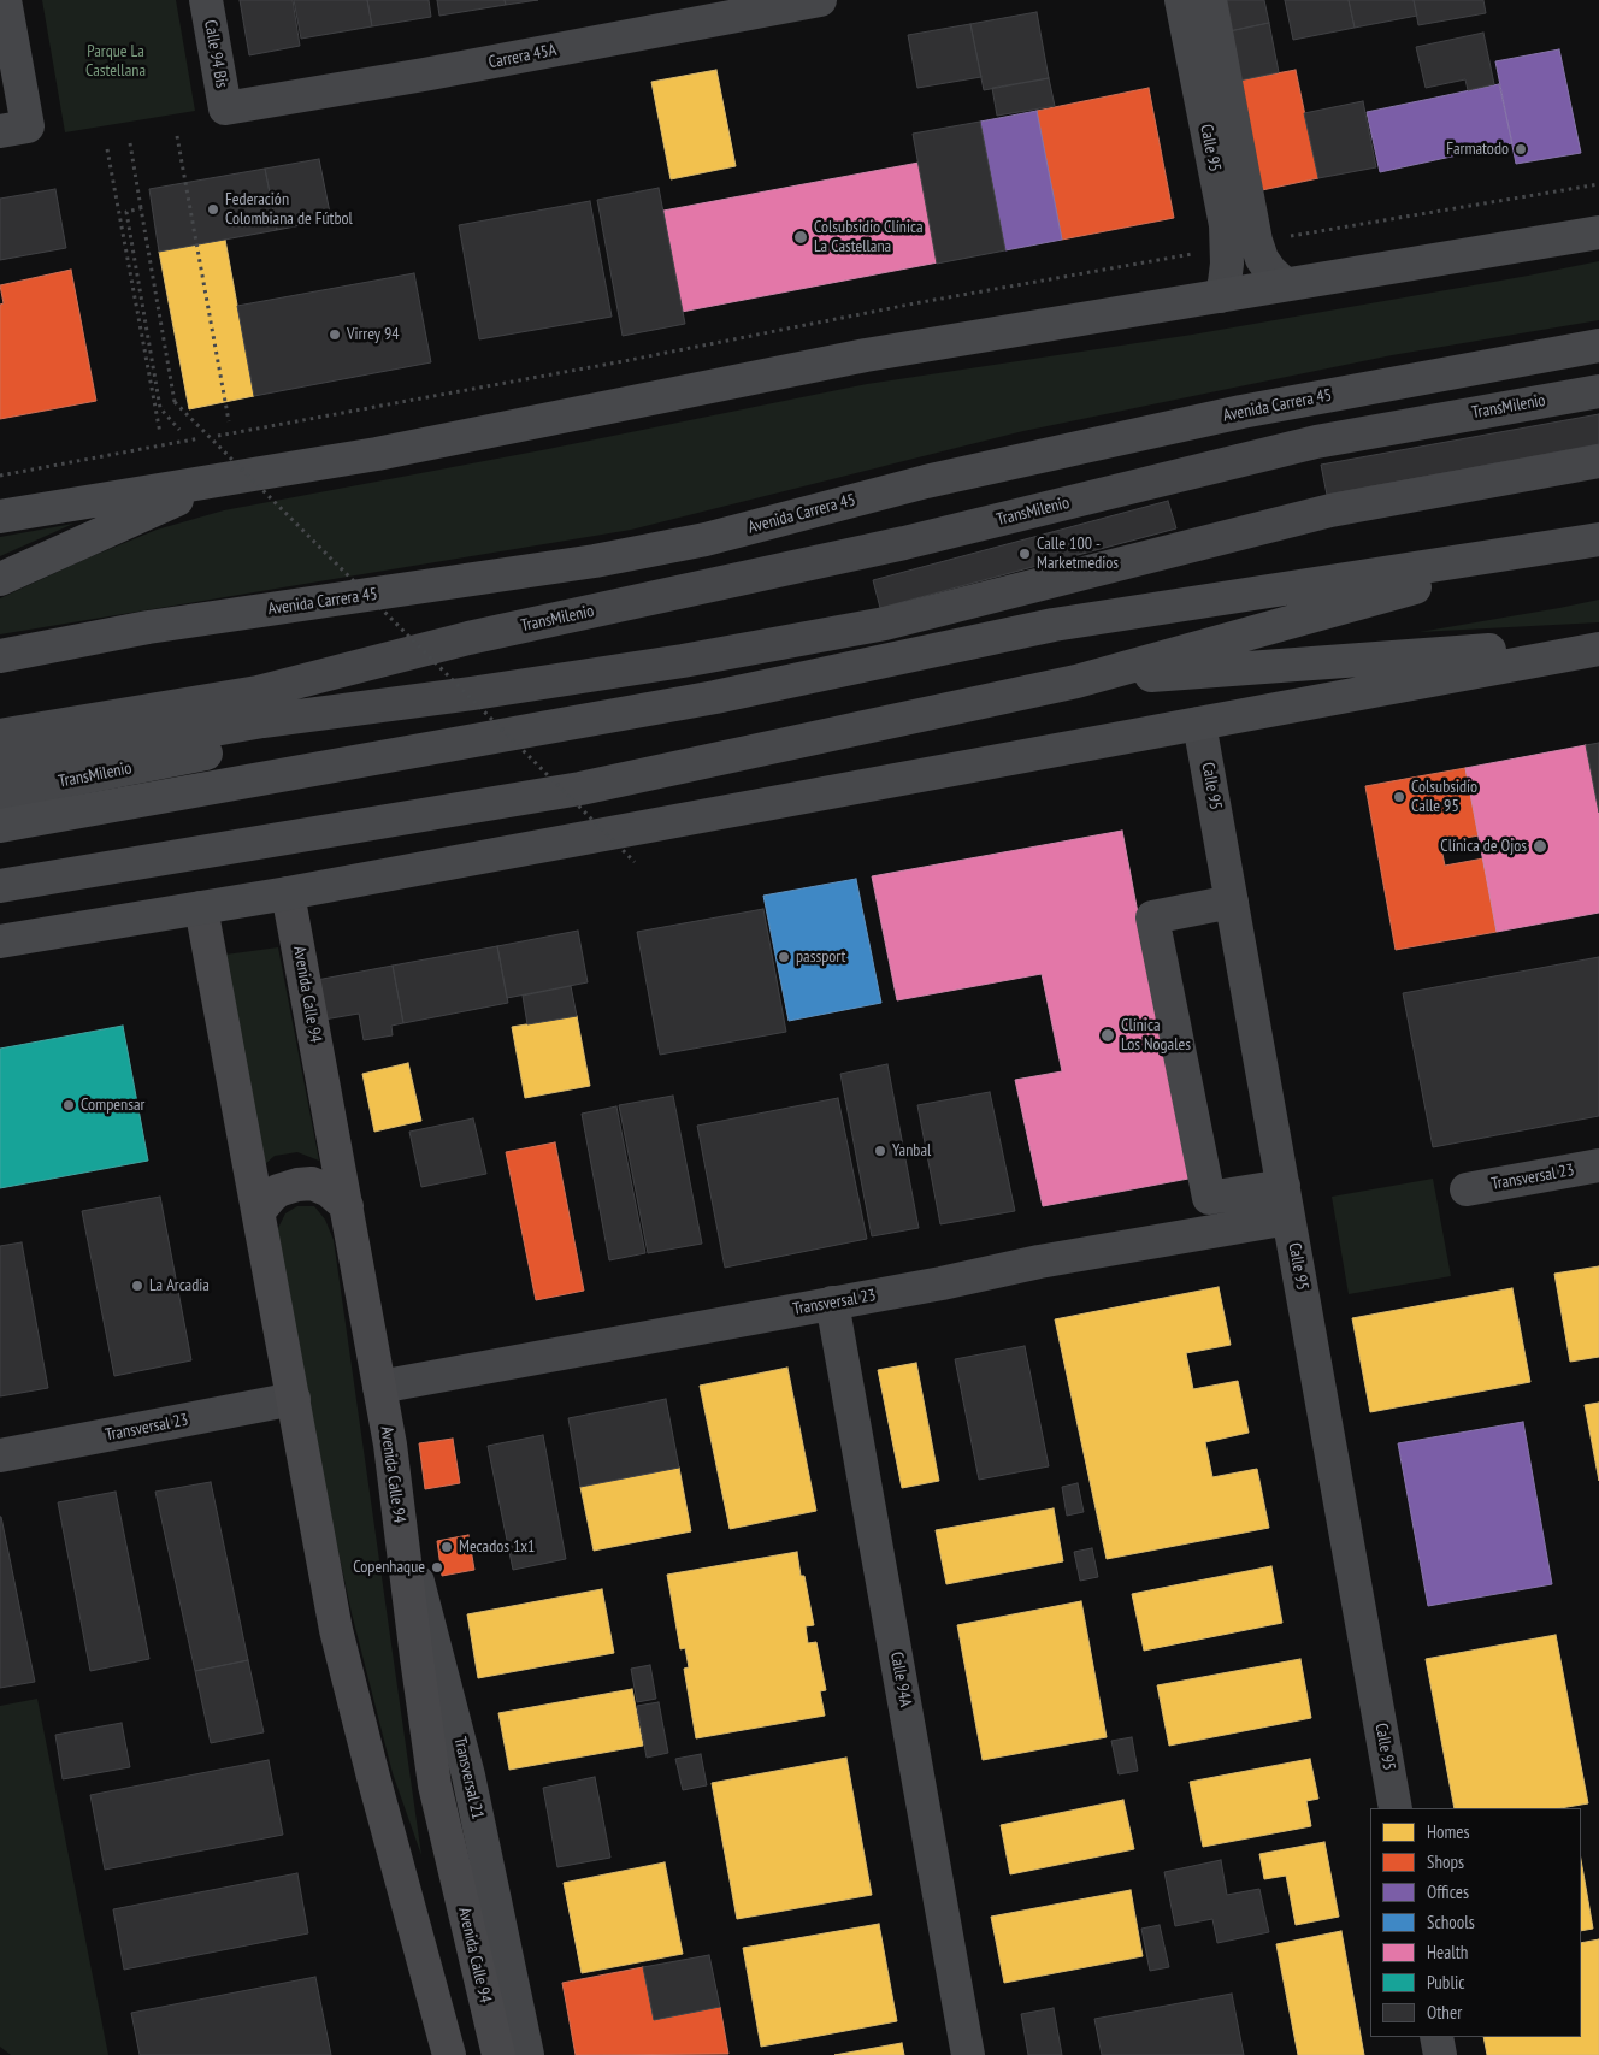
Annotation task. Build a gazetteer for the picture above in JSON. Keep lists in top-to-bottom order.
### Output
{
  "streets": {
    "highway": ["Avenida Carrera 45"],
    "main road": ["Avenida Calle 94"],
    "street": [
      "Calle 94 Bis",
      "Carrera 45A",
      "Calle 95",
      "TransMilenio",
      "Transversal 23",
      "Calle 94A",
      "Transversal 21"
    ]
  },
  "crossings": [
    ["Calle 94 Bis", "Carrera 45A"],
    ["Calle 95", "Transversal 23"],
    ["Avenida Calle 94", "Transversal 23"],
    ["Avenida Calle 94", "Transversal 21"],
    ["Transversal 23", "Calle 94A"]
  ],
  "parks": ["Parque La Castellana"],
  "places": [
    "Farmatodo",
    "Federación Colombiana de Fútbol",
    "Colsubsidio Clínica La Castellana",
    "Virrey 94",
    "Calle 100 - Marketmedios",
    "Colsubsidio Calle 95",
    "Clínica de Ojos",
    "passport",
    "Clínica Los Nogales",
    "Compensar",
    "Yanbal",
    "La Arcadia",
    "Mecados 1x1",
    "Copenhaque"
  ],
  "legend": [
    "Homes",
    "Shops",
    "Offices",
    "Schools",
    "Health",
    "Public",
    "Other"
  ]
}
